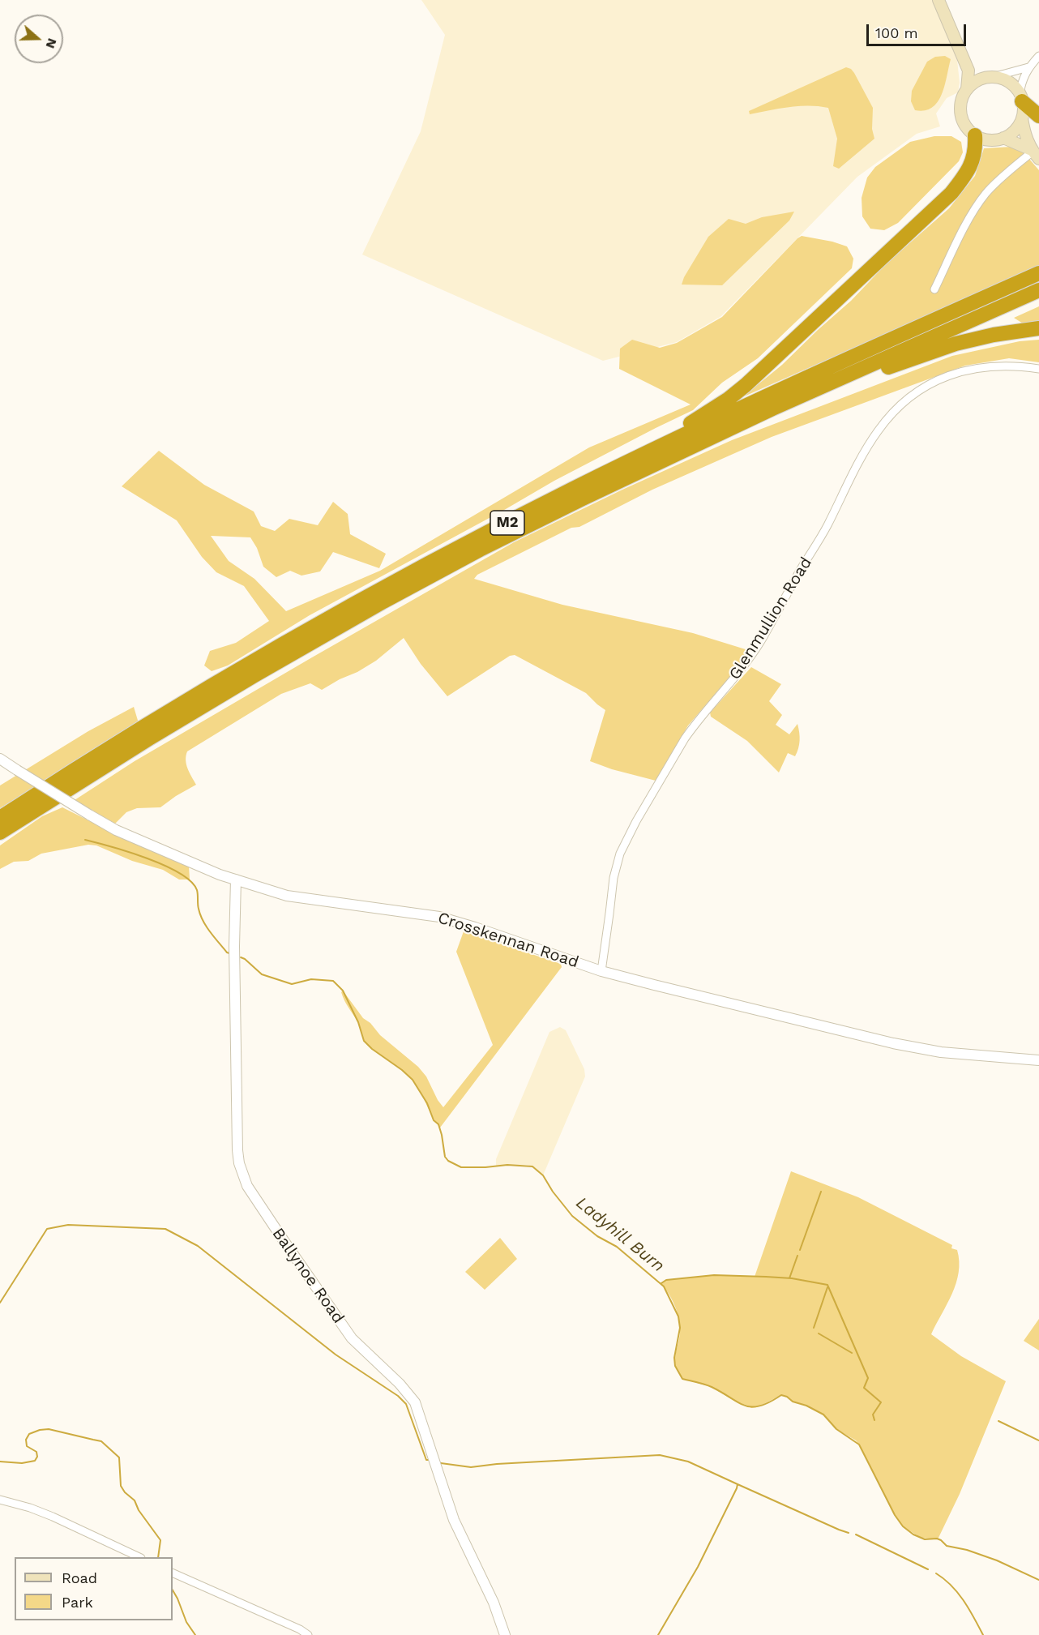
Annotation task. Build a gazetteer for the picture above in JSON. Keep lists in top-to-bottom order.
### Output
{
  "streets": {
    "highway": ["M2"],
    "street": ["Glenmullion Road", "Crosskennan Road", "Ballynoe Road"]
  },
  "crossings": [
    ["Glenmullion Road", "Crosskennan Road"],
    ["Crosskennan Road", "Ballynoe Road"]
  ],
  "water": ["Ladyhill Burn"],
  "legend": ["Road", "Park"],
  "scale_bar": "100 m",
  "north": "right"
}
